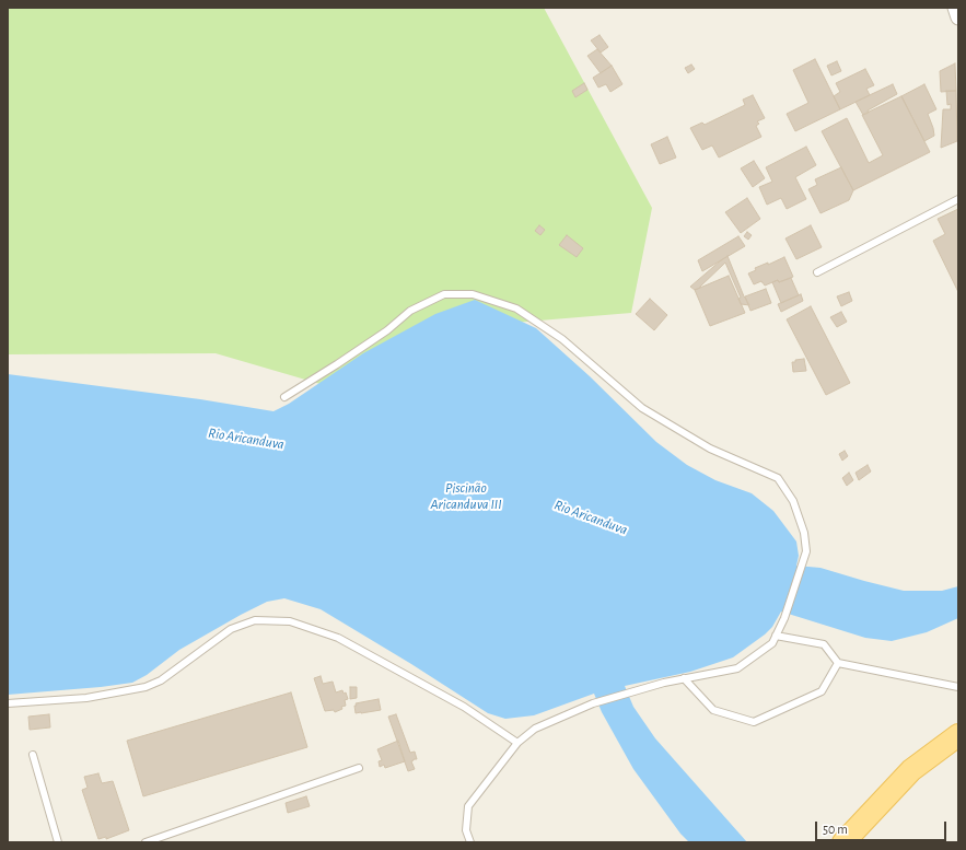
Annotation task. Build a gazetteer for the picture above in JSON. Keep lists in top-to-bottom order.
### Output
{
  "water": ["Rio Aricanduva", "Piscinão Aricanduva III"],
  "scale_bar": "50 m"
}
